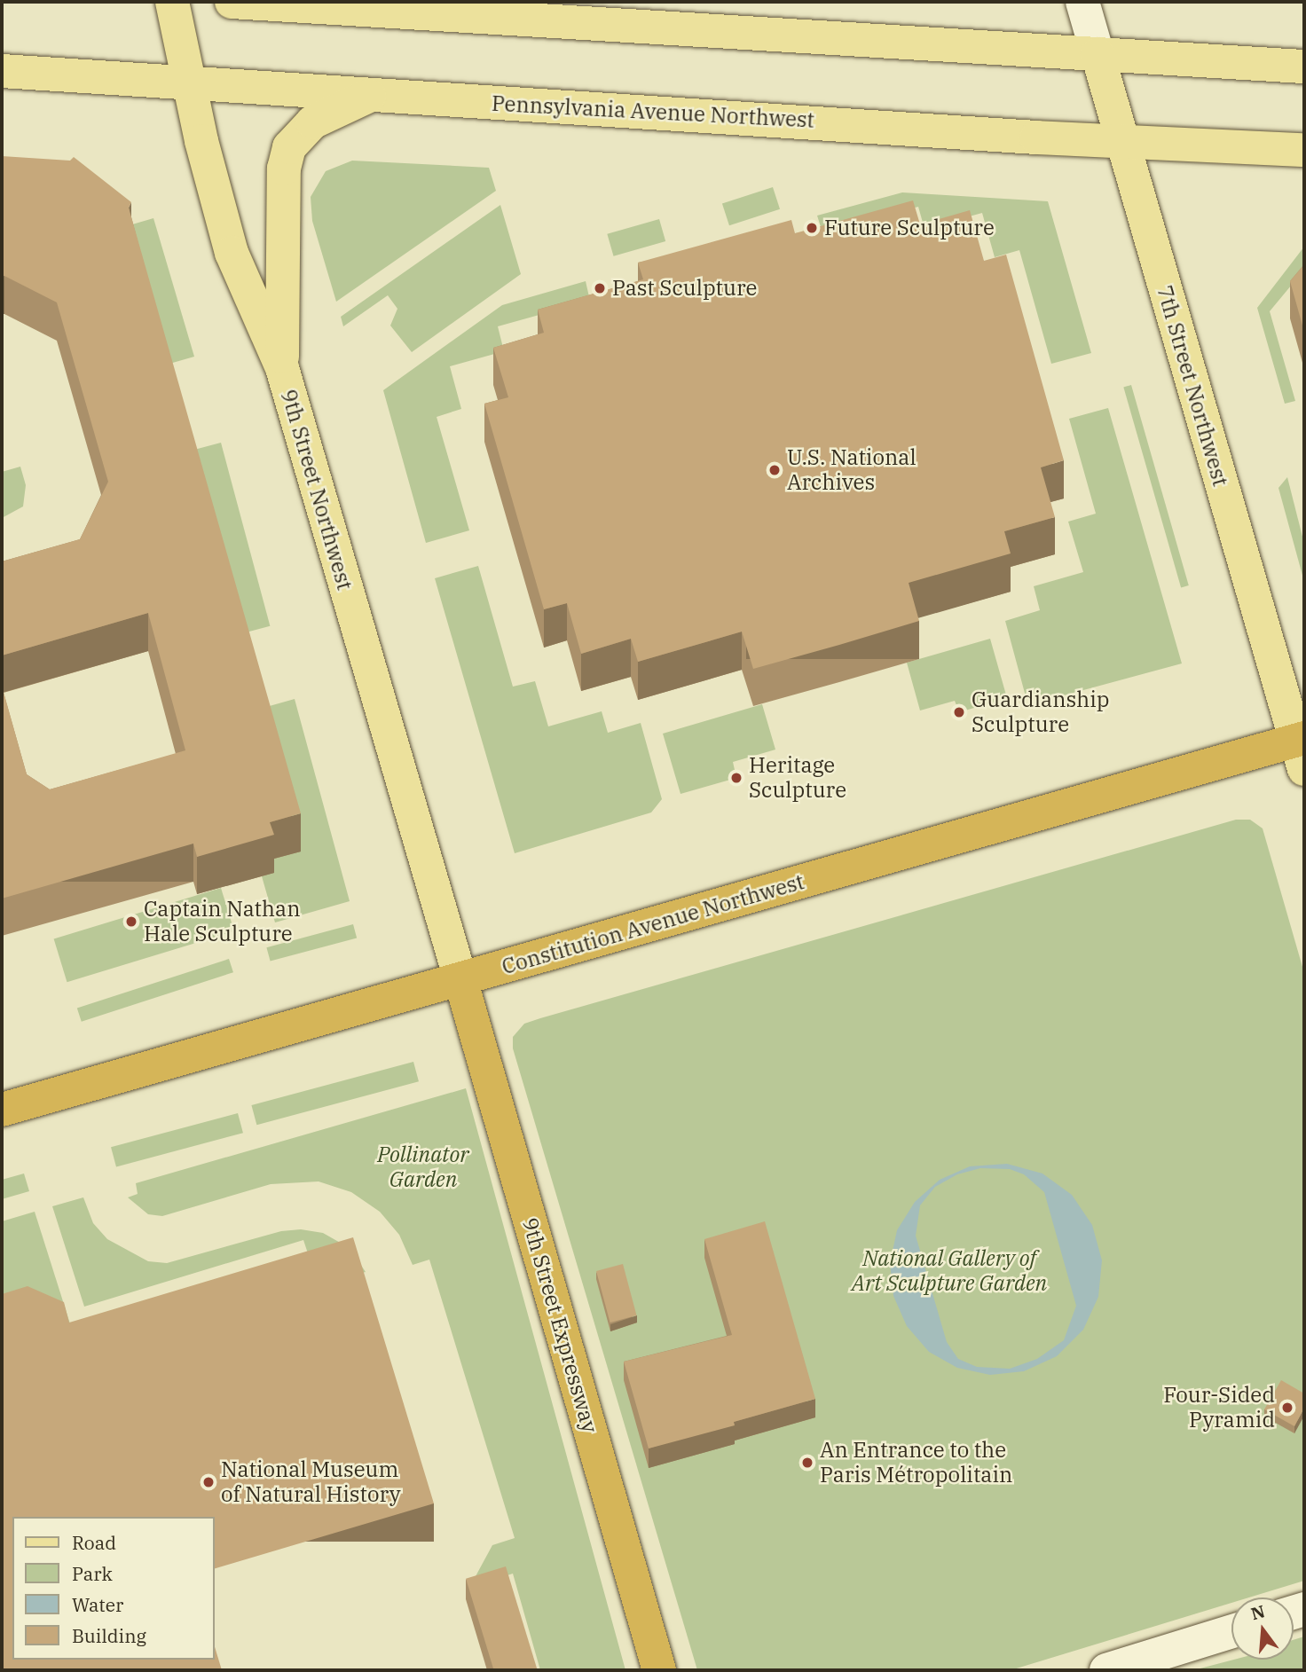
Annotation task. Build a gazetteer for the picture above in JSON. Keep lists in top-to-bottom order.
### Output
{
  "streets": {
    "highway": ["Constitution Avenue Northwest", "9th Street Expressway"],
    "main road": ["Pennsylvania Avenue Northwest", "7th Street Northwest", "9th Street Northwest"]
  },
  "crossings": [
    ["Pennsylvania Avenue Northwest", "7th Street Northwest"],
    ["Pennsylvania Avenue Northwest", "9th Street Northwest"],
    ["7th Street Northwest", "Constitution Avenue Northwest"],
    ["9th Street Northwest", "Constitution Avenue Northwest"],
    ["9th Street Northwest", "9th Street Expressway"],
    ["Constitution Avenue Northwest", "9th Street Expressway"]
  ],
  "parks": ["Pollinator Garden", "National Gallery of Art Sculpture Garden"],
  "places": [
    "Future Sculpture",
    "Past Sculpture",
    "U.S. National Archives",
    "Guardianship Sculpture",
    "Heritage Sculpture",
    "Captain Nathan Hale Sculpture",
    "Four-Sided Pyramid",
    "An Entrance to the Paris Métropolitain",
    "National Museum of Natural History"
  ],
  "legend": [
    "Road",
    "Park",
    "Water",
    "Building"
  ],
  "north": "top"
}
